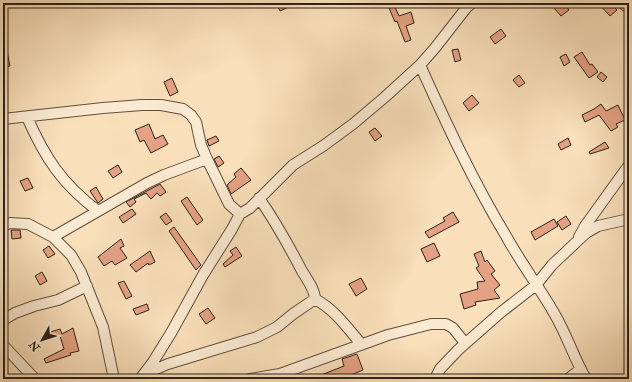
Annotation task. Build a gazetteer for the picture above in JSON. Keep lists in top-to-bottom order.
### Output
{
  "north": "bottom left"
}
